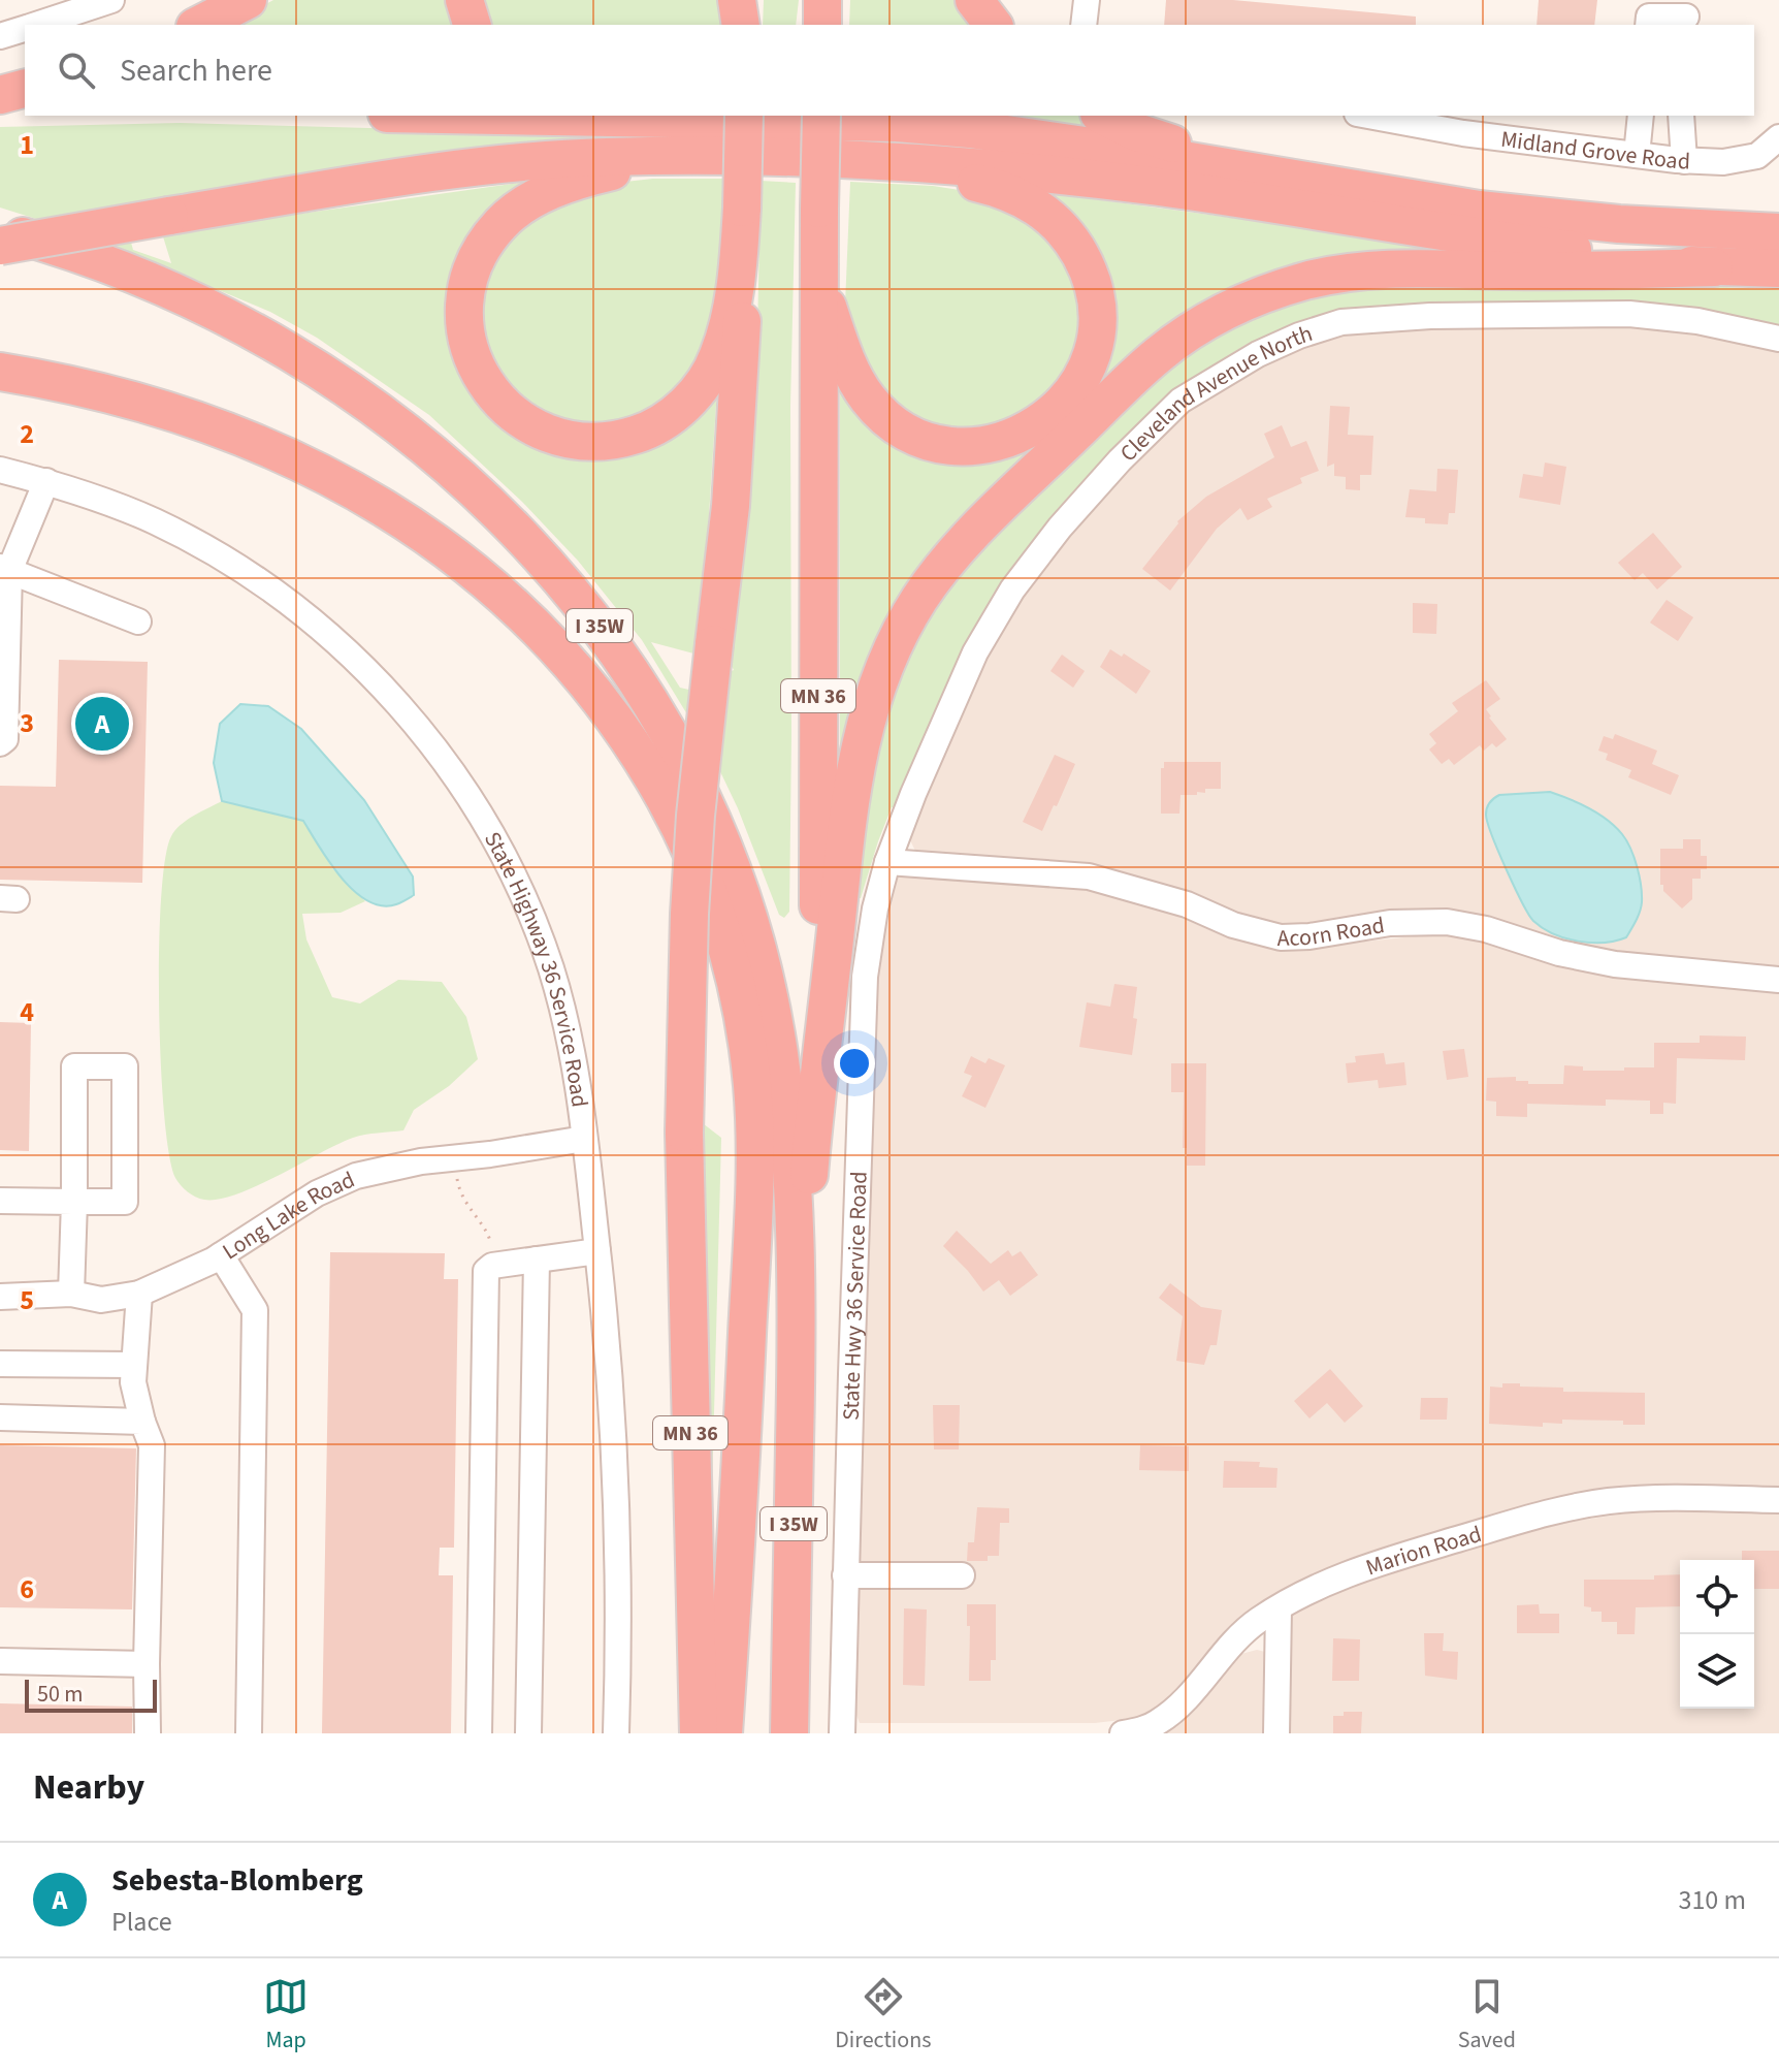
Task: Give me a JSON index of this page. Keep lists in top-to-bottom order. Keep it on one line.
{"streets":{"highway":["I 35W","MN 36"],"street":["Midland Grove Road","Cleveland Avenue North","Acorn Road","State Highway 36 Service Road","Long Lake Road","State Hwy 36 Service Road","Marion Road"]},"crossings":[["Cleveland Avenue North","Acorn Road"],["Cleveland Avenue North","State Hwy 36 Service Road"],["I 35W","MN 36"],["Acorn Road","State Hwy 36 Service Road"],["State Highway 36 Service Road","Long Lake Road"]],"scale_bar":"50 m","page":{"search":"Search here","pins":"A","scale":"50 m","heading":"Nearby","list":[{"mark":"A","name":"Sebesta-Blomberg","note":"Place","value":"310 m"}],"nav":["Map","Directions","Saved"]},"grid":{"rows":["1","2","3","4","5","6"]}}
